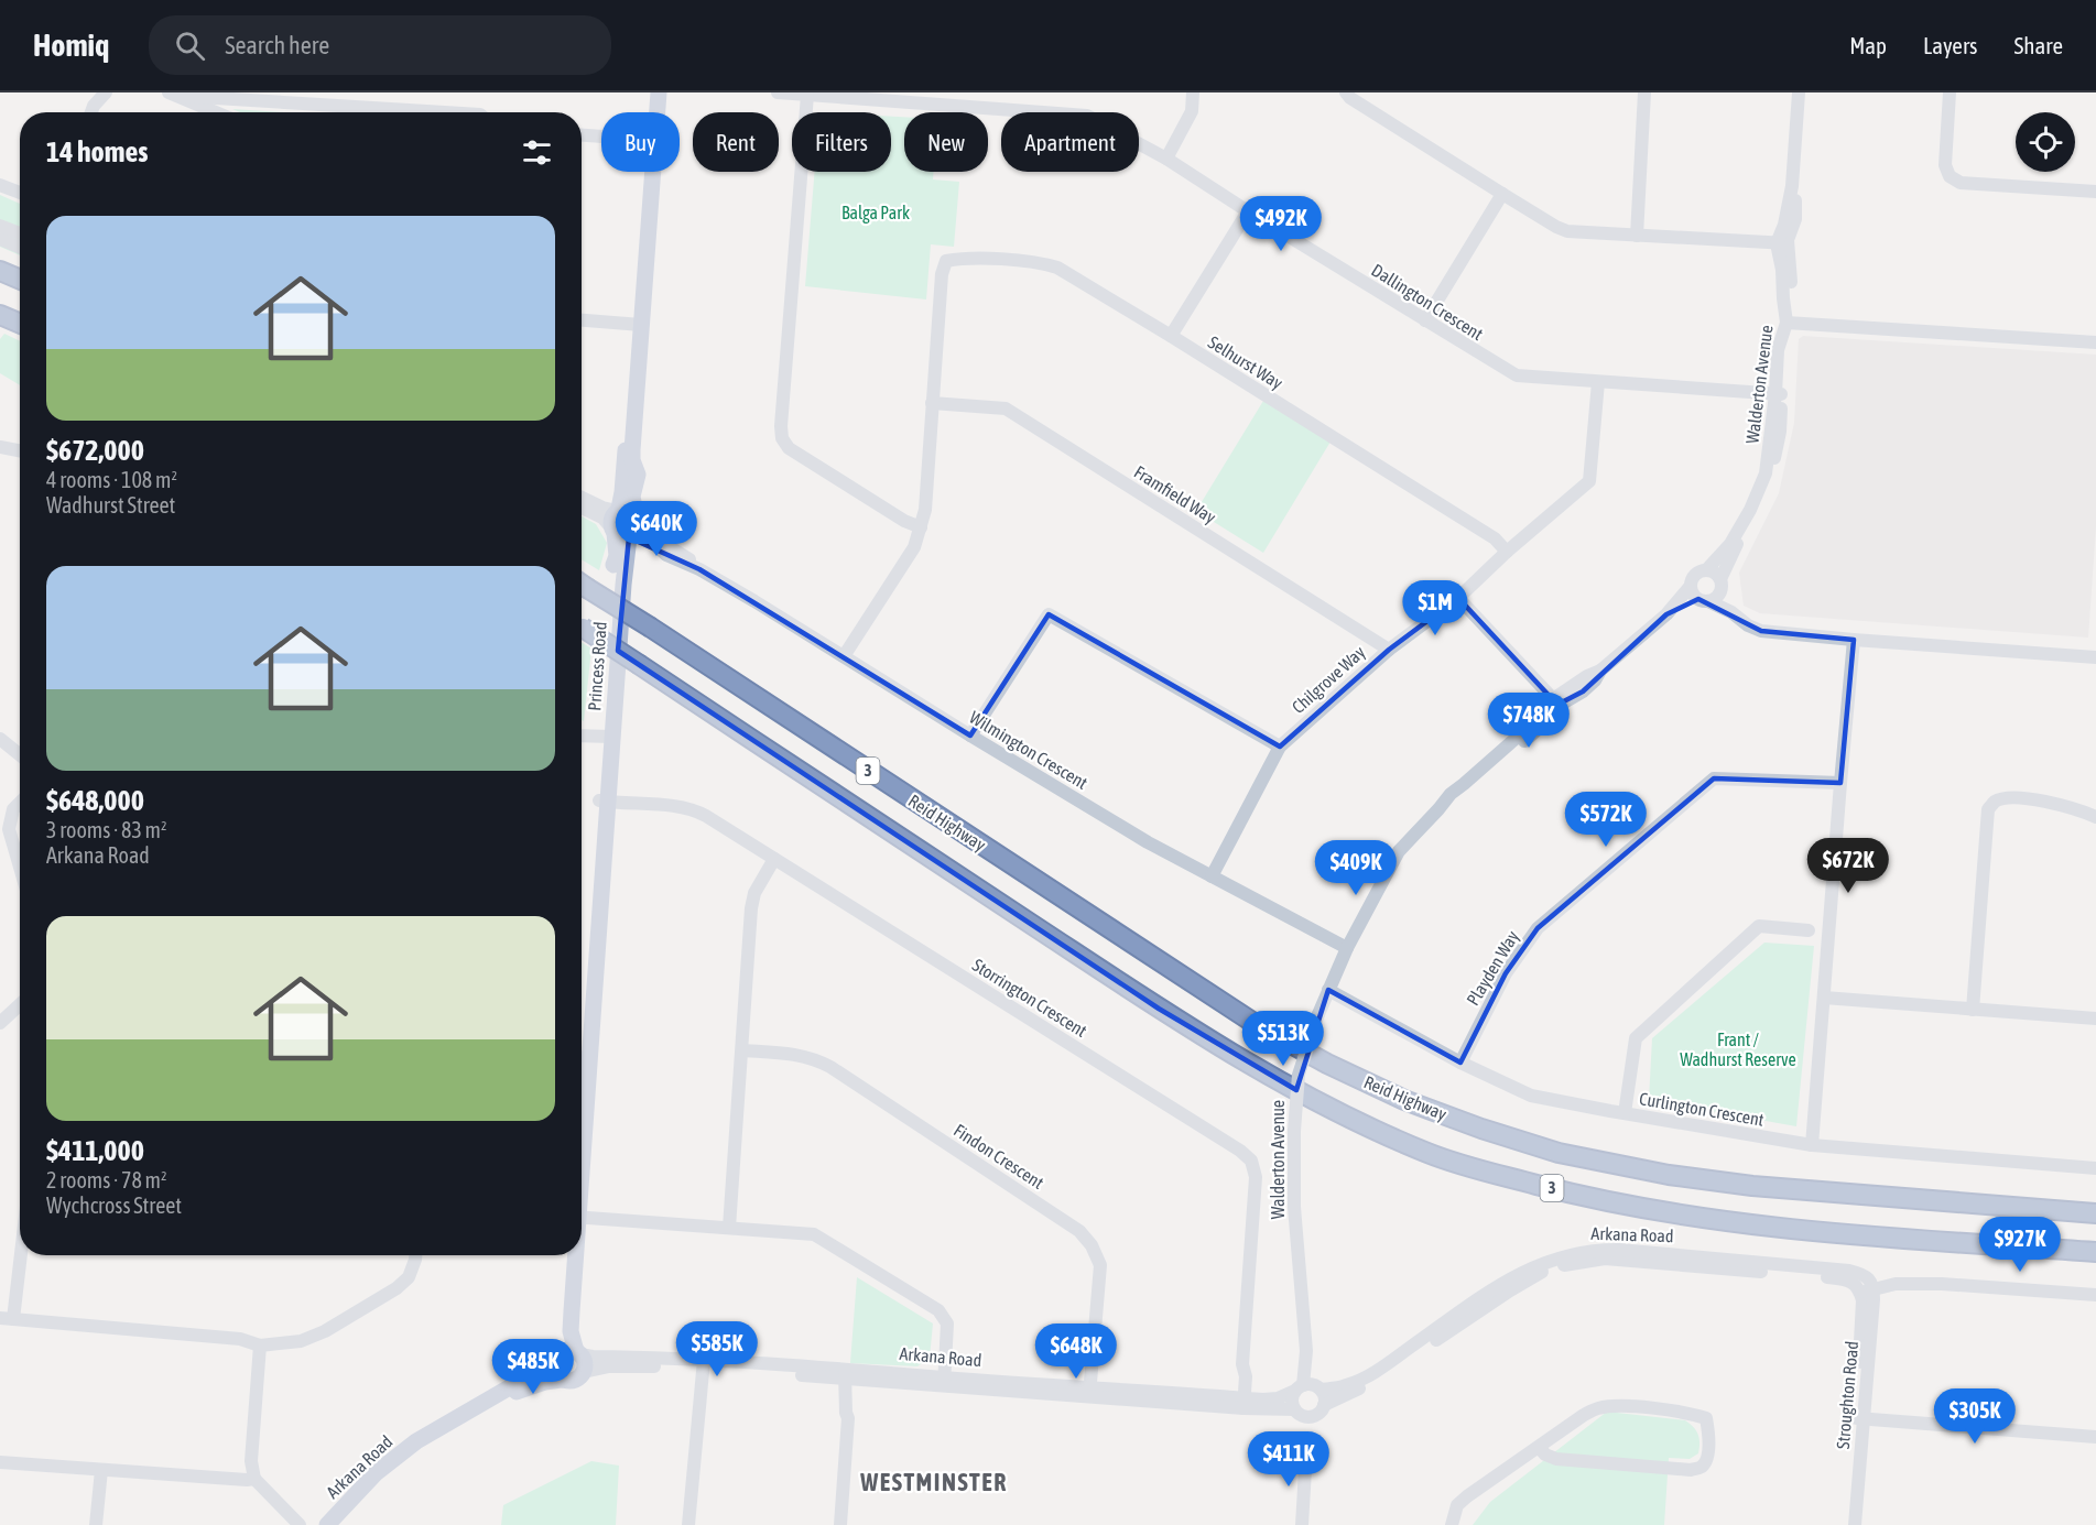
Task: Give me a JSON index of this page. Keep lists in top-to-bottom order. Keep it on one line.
{"streets":{"highway":["3","Reid Highway"],"main road":["Princess Road","Arkana Road"],"street":["Dallington Crescent","Selhurst Way","Walderton Avenue","Framfield Way","Chilgrove Way","Wilmington Crescent","Playden Way","Storrington Crescent","Curlington Crescent","Findon Crescent","Stroughton Road"]},"crossings":[["Dallington Crescent","Walderton Avenue"],["Dallington Crescent","Chilgrove Way"],["Selhurst Way","Framfield Way"],["Selhurst Way","Chilgrove Way"],["Walderton Avenue","Wilmington Crescent"],["Walderton Avenue","Curlington Crescent"],["Walderton Avenue","Arkana Road"],["Framfield Way","Chilgrove Way"],["Princess Road","Wilmington Crescent"],["Princess Road","Storrington Crescent"],["Princess Road","Arkana Road"],["Chilgrove Way","Wilmington Crescent"],["Playden Way","Curlington Crescent"],["Storrington Crescent","Arkana Road"],["Findon Crescent","Arkana Road"],["Arkana Road","Stroughton Road"]],"districts":["WESTMINSTER"],"parks":["Balga Park","Frant / Wadhurst Reserve"],"page":{"header":"Homiq","search":"Search here","nav":["Map","Layers","Share"],"chip":["Buy","Rent","Filters","New","Apartment"],"heading":"14 homes","list":[{"name":"$672,000","note":"4 rooms · 108 m² · Wadhurst Street"},{"name":"$648,000","note":"3 rooms · 83 m² · Arkana Road"},{"name":"$411,000","note":"2 rooms · 78 m² · Wychcross Street"}],"price":["$492K","$640K","$1M","$748K","$572K","$672K","$409K","$513K","$927K","$585K","$648K","$485K","$305K","$411K"]}}
